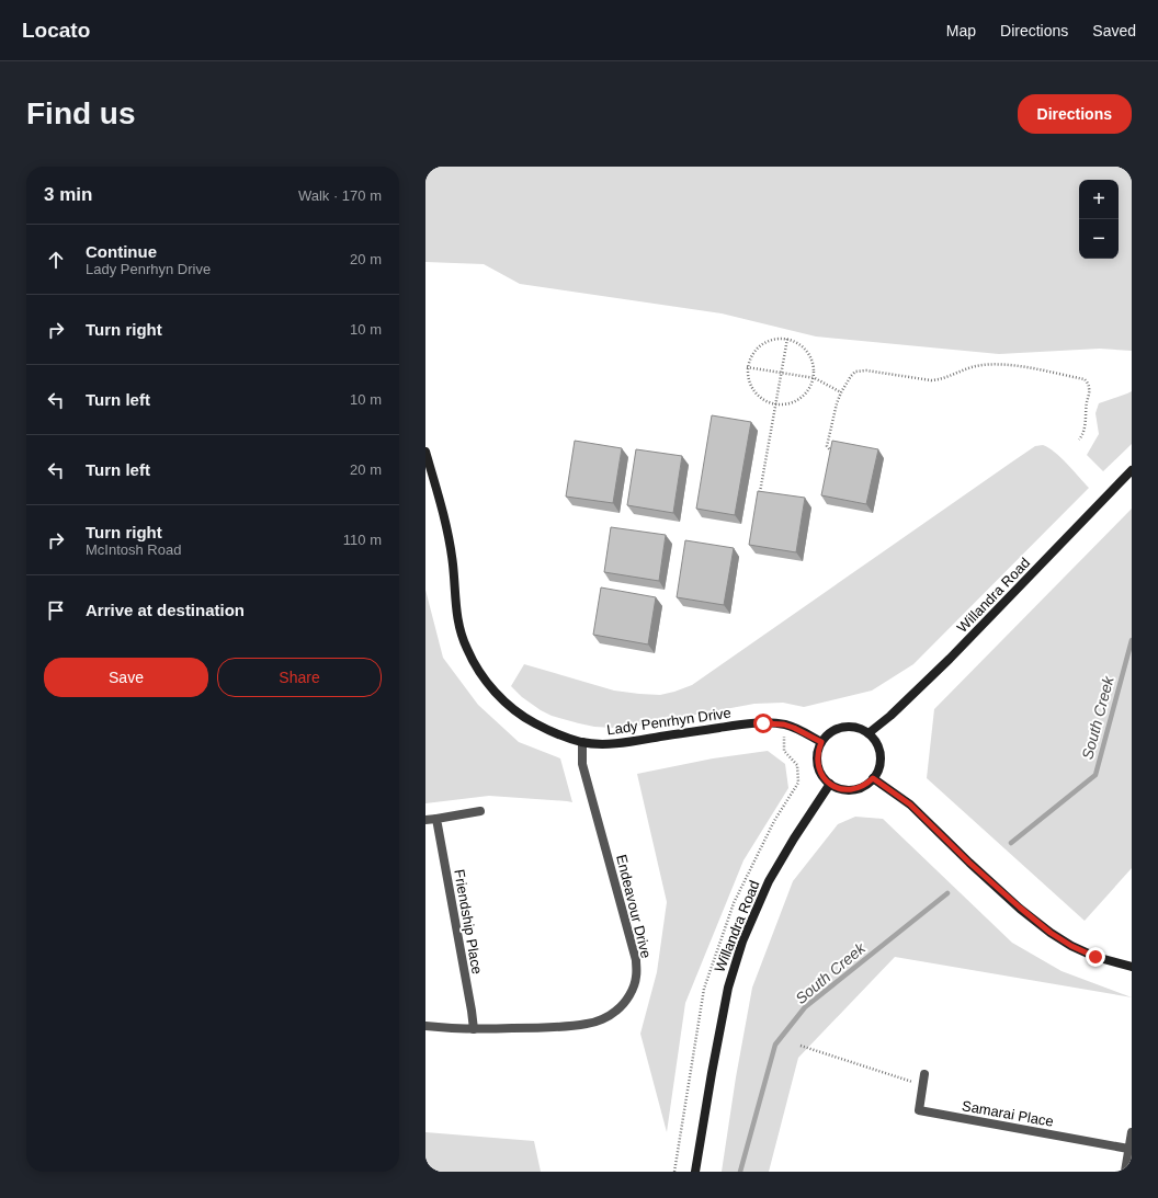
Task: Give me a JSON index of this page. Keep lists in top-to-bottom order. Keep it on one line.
{"streets":{"main road":["Willandra Road","Lady Penrhyn Drive"],"street":["Endeavour Drive","Friendship Place","Samarai Place"]},"crossings":[["Willandra Road","Lady Penrhyn Drive"],["Lady Penrhyn Drive","Endeavour Drive"],["Endeavour Drive","Friendship Place"]],"water":["South Creek"],"page":{"header":"Locato","nav":["Map","Directions","Saved"],"buttons":["Directions",["Save","Share"]],"title":"Find us","heading":["3 min","Walk · 170 m"],"map_buttons":["+","−"],"list":[["Continue","Lady Penrhyn Drive","20 m"],["Turn right","10 m"],["Turn left","10 m"],["Turn left","20 m"],["Turn right","McIntosh Road","110 m"],"Arrive at destination"]}}
